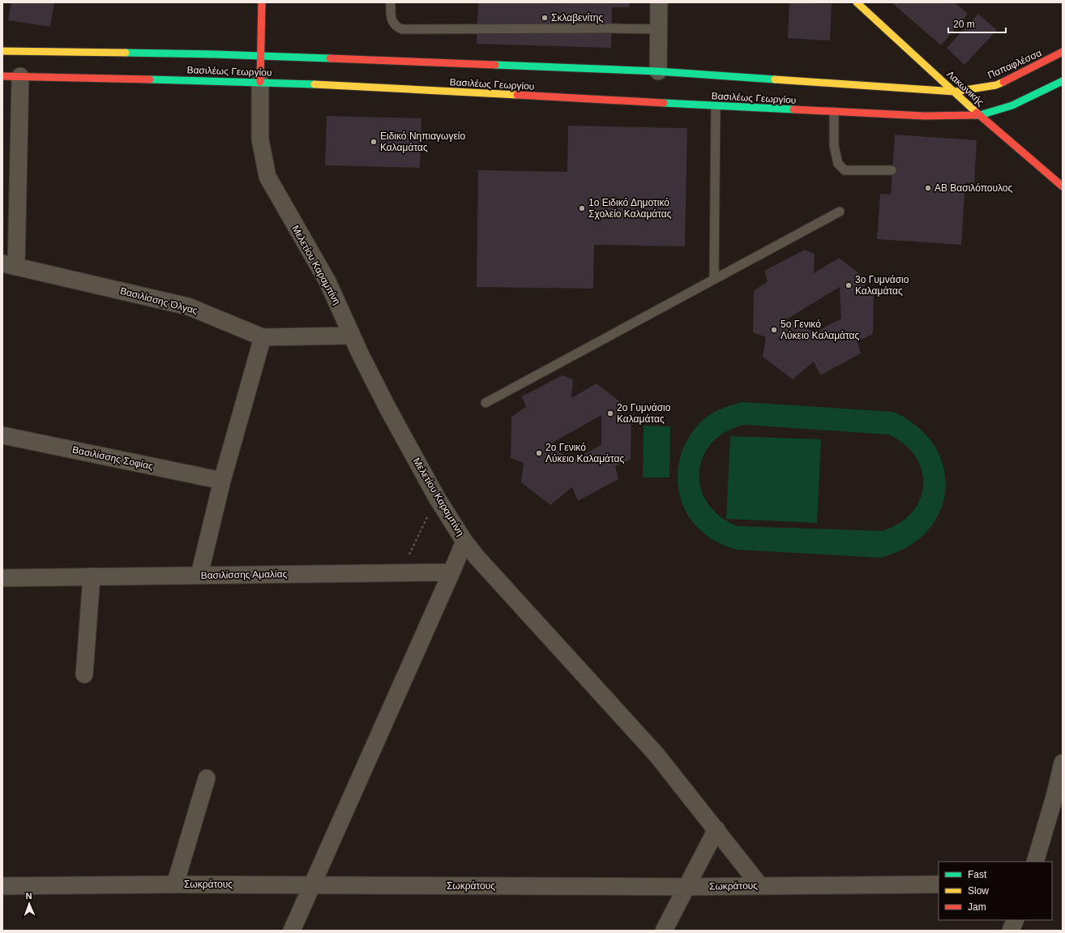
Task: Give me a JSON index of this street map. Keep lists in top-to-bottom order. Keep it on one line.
{"streets":{"main road":["Παπαφλέσσα","Βασιλέως Γεωργίου","Λακωνικής","Μελετίου Καραμπίνη"],"street":["Βασιλίσσης Όλγας","Βασιλίσσης Σοφίας","Βασιλίσσης Αμαλίας","Σωκράτους"]},"crossings":[["Παπαφλέσσα","Βασιλέως Γεωργίου"],["Παπαφλέσσα","Λακωνικής"],["Βασιλέως Γεωργίου","Λακωνικής"],["Βασιλέως Γεωργίου","Μελετίου Καραμπίνη"],["Μελετίου Καραμπίνη","Βασιλίσσης Όλγας"],["Μελετίου Καραμπίνη","Σωκράτους"]],"places":["Σκλαβενίτης","Ειδικό Νηπιαγωγείο Καλαμάτας","ΑΒ Βασιλόπουλος","1ο Ειδικό Δημοτικό Σχολείο Καλαμάτας","3ο Γυμνάσιο Καλαμάτας","5ο Γενικό Λύκειο Καλαμάτας","2ο Γυμνάσιο Καλαμάτας","2ο Γενικό Λύκειο Καλαμάτας"],"legend":["Fast","Slow","Jam"],"scale_bar":"20 m","north":"top"}
